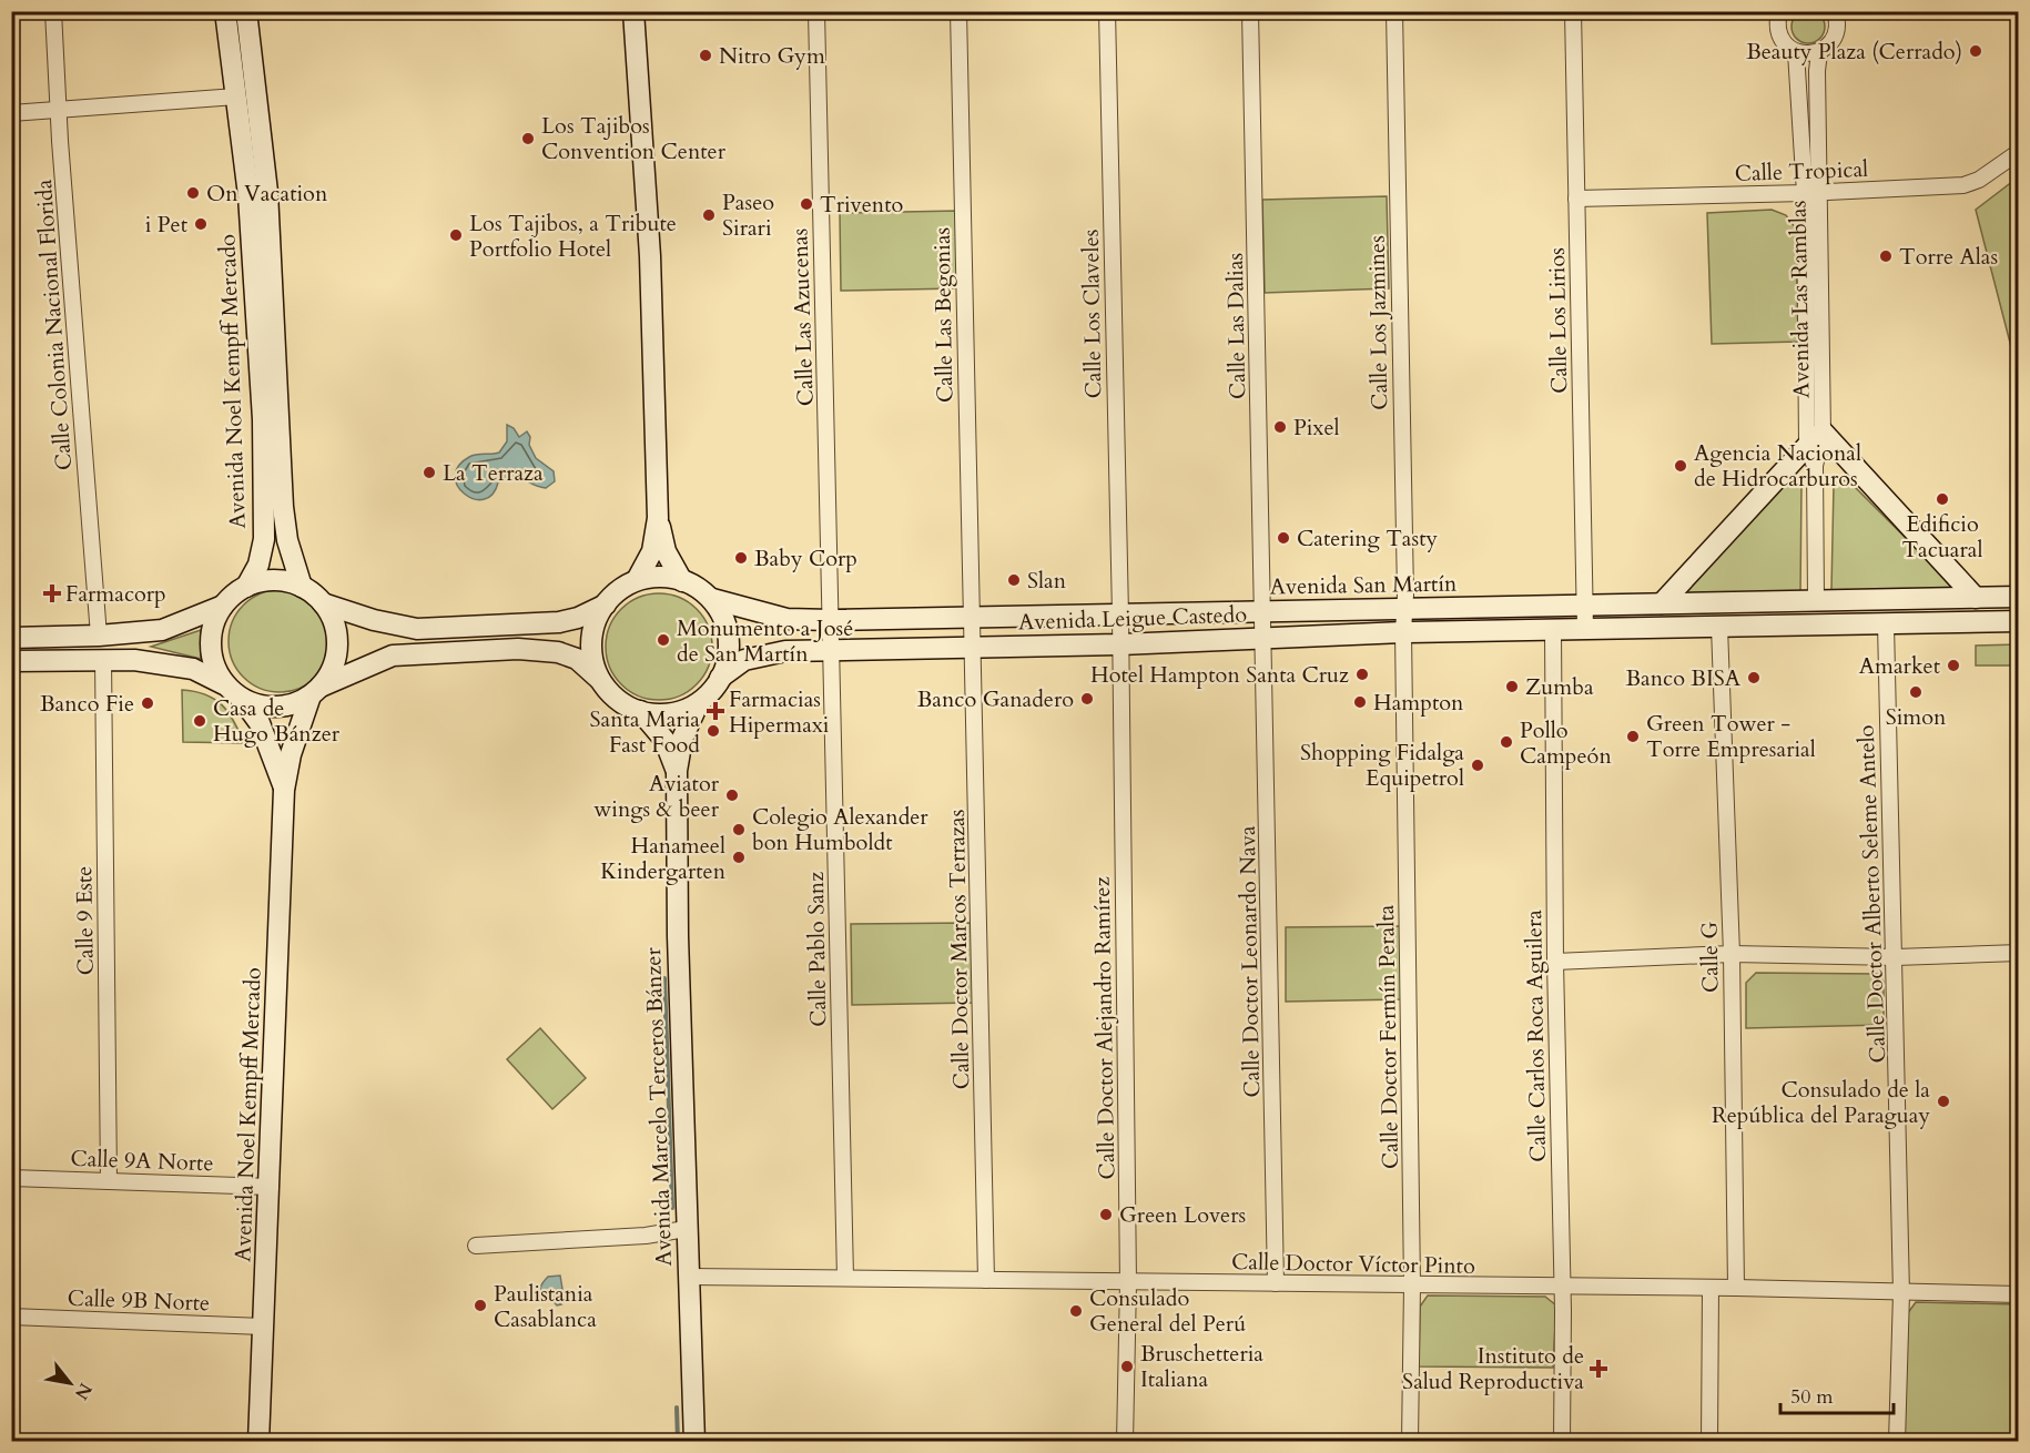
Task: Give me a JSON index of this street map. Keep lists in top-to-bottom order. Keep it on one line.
{"streets":{"main road":["Avenida Noel Kempff Mercado","Avenida San Martín","Avenida Leigue Castedo","Avenida Marcelo Terceros Bánzer"],"street":["Calle Tropical","Avenida Las Ramblas","Calle Los Claveles","Calle Las Begonias","Calle Las Azucenas","Calle Los Lirios","Calle Los Jazmines","Calle Colonia Nacional Florida","Calle Las Dalias","Calle Doctor Alberto Seleme Antelo","Calle 9 Este","Calle Pablo Sanz","Calle Doctor Marcos Terrazas","Calle G","Calle Doctor Leonardo Nava","Calle Doctor Alejandro Ramírez","Calle Carlos Roca Aguilera","Calle Doctor Fermín Peralta","Calle 9A Norte","Calle Doctor Víctor Pinto","Calle 9B Norte"]},"crossings":[["Calle Tropical","Avenida Las Ramblas"],["Calle Tropical","Calle Los Lirios"],["Avenida Las Ramblas","Avenida San Martín"],["Calle Los Claveles","Avenida San Martín"],["Calle Los Claveles","Calle Doctor Alejandro Ramírez"],["Calle Las Begonias","Avenida San Martín"],["Calle Las Begonias","Calle Doctor Marcos Terrazas"],["Calle Las Azucenas","Avenida San Martín"],["Calle Las Azucenas","Calle Pablo Sanz"],["Calle Los Lirios","Avenida San Martín"],["Calle Los Jazmines","Avenida San Martín"],["Calle Los Jazmines","Avenida Leigue Castedo"],["Calle Los Jazmines","Calle Doctor Fermín Peralta"],["Calle Las Dalias","Avenida San Martín"],["Calle Las Dalias","Avenida Leigue Castedo"],["Calle Las Dalias","Calle Doctor Leonardo Nava"],["Avenida Noel Kempff Mercado","Calle 9A Norte"],["Avenida Noel Kempff Mercado","Calle 9B Norte"],["Avenida San Martín","Avenida Leigue Castedo"],["Avenida San Martín","Calle Pablo Sanz"],["Avenida San Martín","Calle Doctor Marcos Terrazas"],["Avenida San Martín","Calle Doctor Alejandro Ramírez"],["Avenida San Martín","Avenida Marcelo Terceros Bánzer"],["Avenida Leigue Castedo","Calle Pablo Sanz"],["Avenida Leigue Castedo","Calle Doctor Marcos Terrazas"],["Avenida Leigue Castedo","Calle Doctor Leonardo Nava"],["Avenida Leigue Castedo","Calle Doctor Alejandro Ramírez"],["Avenida Leigue Castedo","Calle Carlos Roca Aguilera"],["Avenida Leigue Castedo","Calle Doctor Fermín Peralta"],["Avenida Leigue Castedo","Avenida Marcelo Terceros Bánzer"],["Calle Doctor Alberto Seleme Antelo","Calle Doctor Víctor Pinto"],["Calle 9 Este","Calle 9A Norte"],["Calle Pablo Sanz","Calle Doctor Víctor Pinto"],["Calle Doctor Marcos Terrazas","Calle Doctor Víctor Pinto"],["Calle G","Calle Doctor Víctor Pinto"],["Calle Doctor Leonardo Nava","Calle Doctor Víctor Pinto"],["Calle Doctor Alejandro Ramírez","Calle Doctor Víctor Pinto"],["Calle Carlos Roca Aguilera","Calle Doctor Víctor Pinto"],["Calle Doctor Fermín Peralta","Calle Doctor Víctor Pinto"],["Avenida Marcelo Terceros Bánzer","Calle Doctor Víctor Pinto"]],"places":{"other":["Beauty Plaza (Cerrado)","Nitro Gym","Los Tajibos Convention Center","On Vacation","Trivento","Paseo Sirari","i Pet","Los Tajibos, a Tribute Portfolio Hotel","Torre Alas","Pixel","Agencia Nacional de Hidrocarburos","La Terraza","Edificio Tacuaral","Catering Tasty","Baby Corp","Slan","Monumento a José de San Martín","Amarket","Hotel Hampton Santa Cruz","Banco BISA","Zumba","Simon","Banco Ganadero","Hampton","Banco Fie","Casa de Hugo Bánzer","Santa Maria Fast Food","Green Tower - Torre Empresarial","Pollo Campeón","Shopping Fidalga Equipetrol","Aviator wings & beer","Colegio Alexander bon Humboldt","Hanameel Kindergarten","Consulado de la República del Paraguay","Green Lovers","Paulistania Casablanca","Consulado General del Perú","Bruschetteria Italiana"],"health":["Farmacorp","Farmacias Hipermaxi","Instituto de Salud Reproductiva"]},"scale_bar":"50 m","north":"bottom right"}
